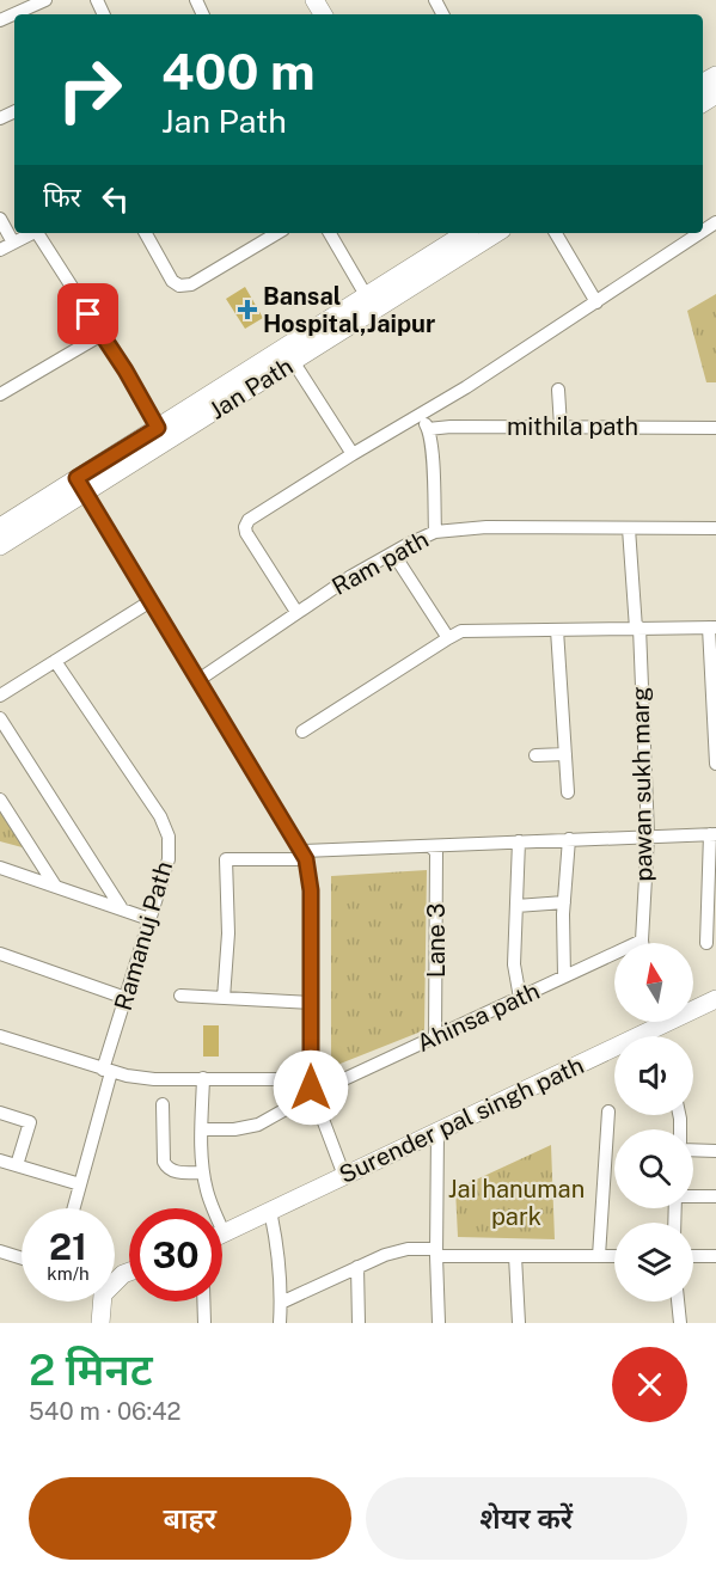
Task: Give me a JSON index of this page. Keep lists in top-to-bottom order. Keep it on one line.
{"streets":{"street":["Jan Path","mithila path","Ram path","pawan sukh marg","Ramanuj Path","Lane 3","Ahinsa path","Surender pal singh path"]},"crossings":[["Ram path","pawan sukh marg"],["pawan sukh marg","Ahinsa path"],["Lane 3","Ahinsa path"]],"parks":["Jai hanuman park"],"places":{"health":["Bansal Hospital,Jaipur"]},"north":"top","page":{"turn":["400 m","Jan Path"],"then":"फिर","speed":"21 km/h","limit":"30","heading":["2 मिनट","540 m · 06:42"],"buttons":["बाहर","शेयर करें"]}}
